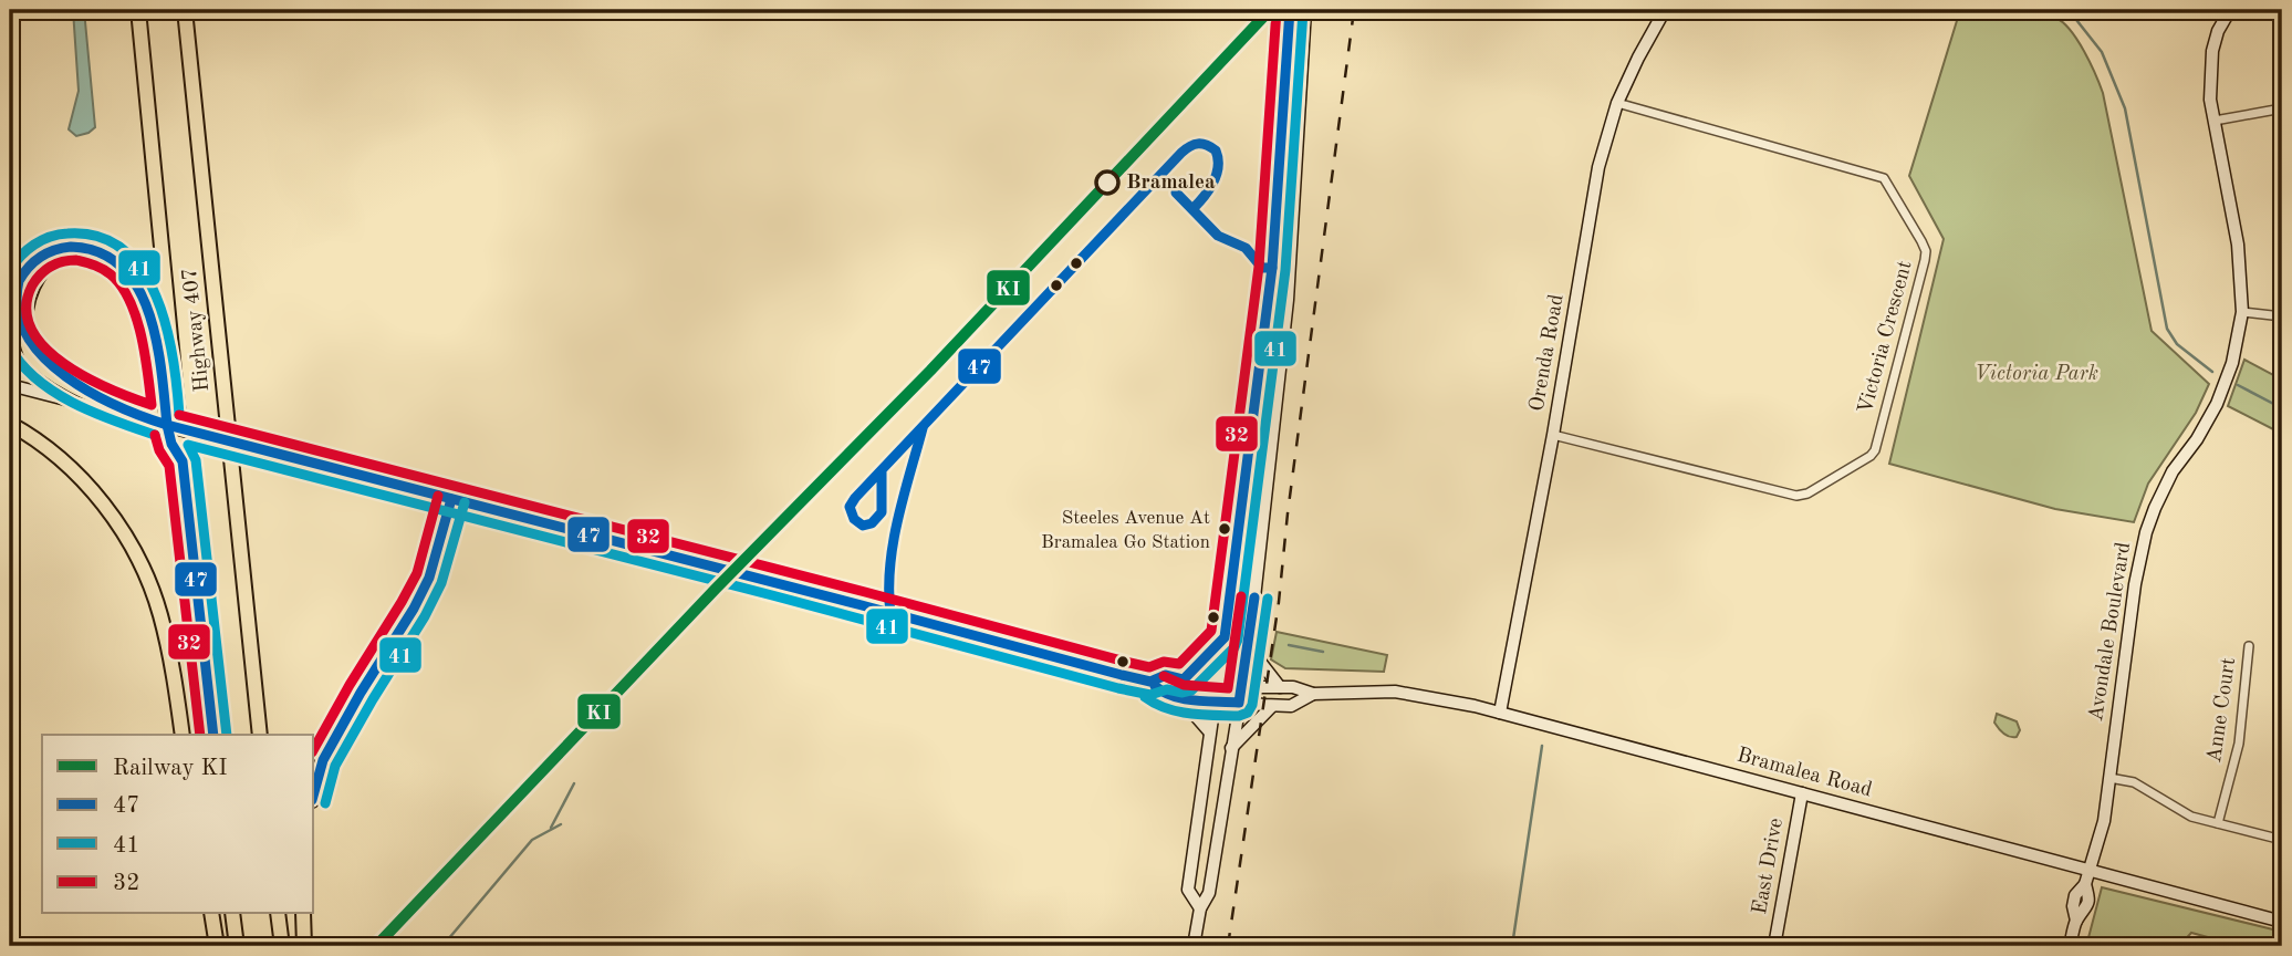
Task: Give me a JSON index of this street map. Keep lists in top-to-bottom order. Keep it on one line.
{"streets":{"highway":["Highway 407"],"main road":["Orenda Road","Avondale Boulevard","Bramalea Road","East Drive"],"street":["Victoria Crescent","Anne Court"]},"crossings":[["Victoria Crescent","Orenda Road"],["Orenda Road","Bramalea Road"],["Avondale Boulevard","Bramalea Road"],["Bramalea Road","East Drive"]],"parks":["Victoria Park"],"places":["Bramalea","Steeles Avenue At Bramalea Go Station"],"lines":["rail line KI","transit line 47","transit line 32","transit line 41"],"legend":["Railway KI","47","41","32"]}
